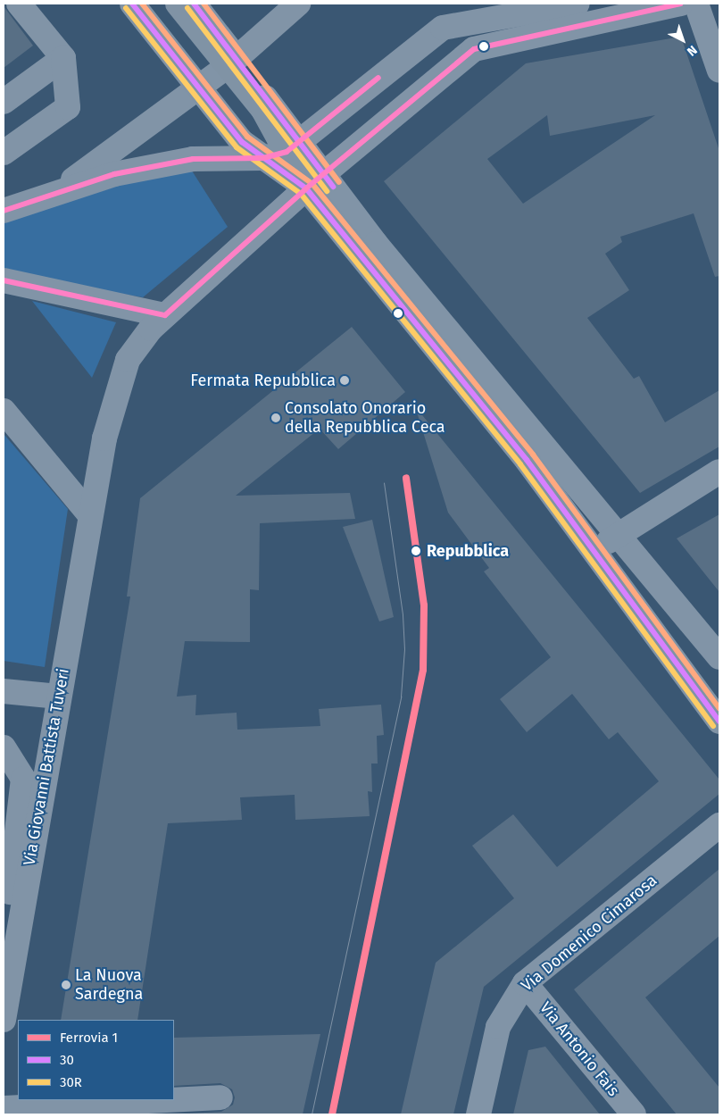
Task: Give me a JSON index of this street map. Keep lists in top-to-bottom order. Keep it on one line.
{"streets":{"street":["Via Giovanni Battista Tuveri","Via Domenico Cimarosa","Via Antonio Fais"]},"crossings":[["Via Domenico Cimarosa","Via Antonio Fais"]],"places":["Fermata Repubblica","Consolato Onorario della Repubblica Ceca","Repubblica","La Nuova Sardegna"],"lines":["transit line 30","transit line 30R","rail line 1"],"legend":["Ferrovia 1","30","30R"],"north":"bottom right"}
